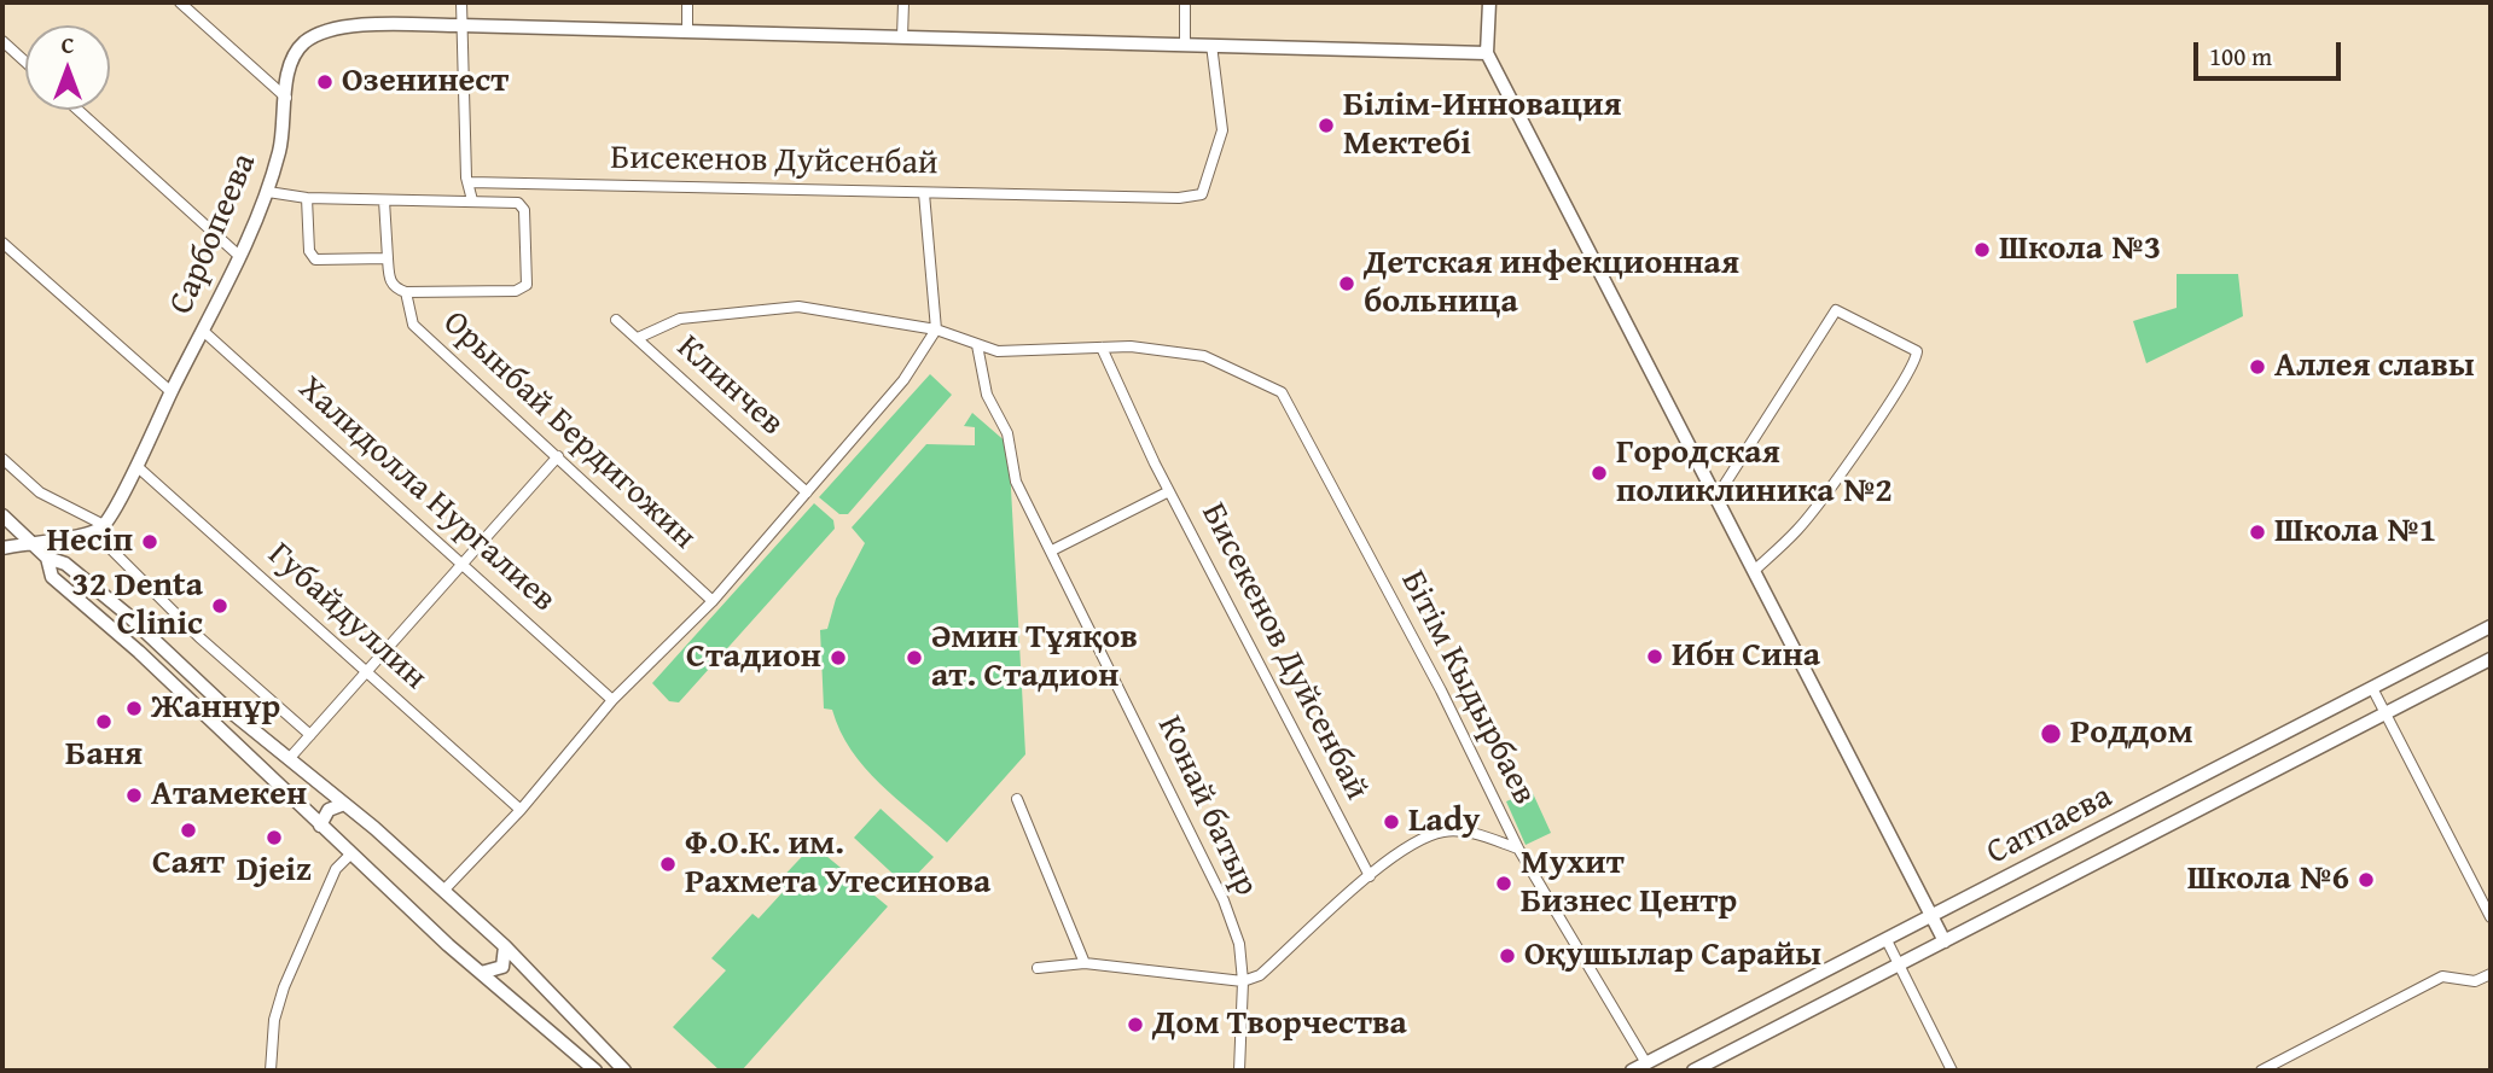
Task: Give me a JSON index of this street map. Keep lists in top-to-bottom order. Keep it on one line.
{"streets":{"street":["Бисекенов Дуйсенбай","Сарбопеева","Клинчев","Орынбай Бердигожин","Халидолла Нургалиев","Губайдуллин","Бiтiм Кыдырбаев","Конай батыр","Сатпаева"]},"crossings":[["Бисекенов Дуйсенбай","Сарбопеева"],["Бисекенов Дуйсенбай","Бiтiм Кыдырбаев"],["Сарбопеева","Орынбай Бердигожин"],["Сарбопеева","Халидолла Нургалиев"],["Сарбопеева","Губайдуллин"],["Клинчев","Бiтiм Кыдырбаев"],["Бiтiм Кыдырбаев","Конай батыр"],["Бiтiм Кыдырбаев","Сатпаева"]],"places":["Озенинест","Білім-Инновация Мектебі","Школа №3","Детская инфекционная больница","Аллея славы","Городская поликлиника №2","Школа №1","Несіп","32 Denta Clinic","Ибн Сина","Стадион","Әмин Тұяқов ат. Стадион","Жаннұр","Баня","Роддом","Атамекен","Lady","Саят","Djeiz","Ф.О.К. им. Рахмета Утесинова","Школа №6","Мухит Бизнес Центр","Оқушылар Сарайы","Дом Творчества"],"scale_bar":"100 m","north":"top"}
